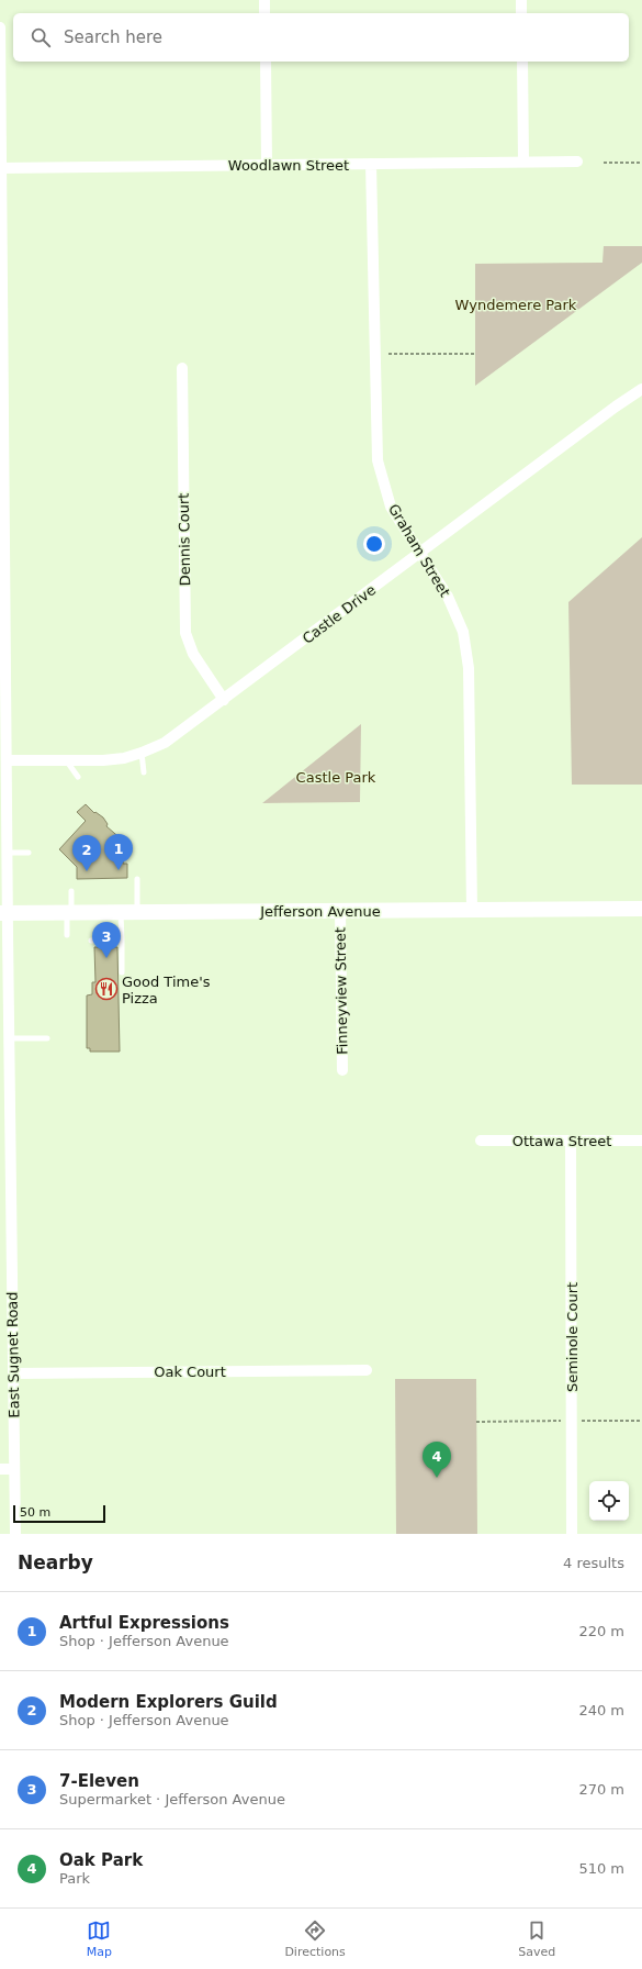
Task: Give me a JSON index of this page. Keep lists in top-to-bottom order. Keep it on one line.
{"streets":{"street":["Woodlawn Street","Dennis Court","Graham Street","Castle Drive","Jefferson Avenue","Finneyview Street","Ottawa Street","Seminole Court","East Sugnet Road","Oak Court"]},"crossings":[["Woodlawn Street","Graham Street"],["Woodlawn Street","East Sugnet Road"],["Dennis Court","Castle Drive"],["Graham Street","Castle Drive"],["Graham Street","Jefferson Avenue"],["Castle Drive","East Sugnet Road"],["Jefferson Avenue","Finneyview Street"],["Jefferson Avenue","East Sugnet Road"],["Ottawa Street","Seminole Court"],["East Sugnet Road","Oak Court"]],"parks":["Wyndemere Park","Castle Park"],"places":{"restaurant":["Good Time's Pizza"]},"scale_bar":"50 m","page":{"search":"Search here","pins":["1","2","3","4"],"scale":"50 m","heading":["Nearby","4 results"],"list":[{"mark":"1","name":"Artful Expressions","note":"Shop · Jefferson Avenue","value":"220 m"},{"mark":"2","name":"Modern Explorers Guild","note":"Shop · Jefferson Avenue","value":"240 m"},{"mark":"3","name":"7-Eleven","note":"Supermarket · Jefferson Avenue","value":"270 m"},{"mark":"4","name":"Oak Park","note":"Park","value":"510 m"}],"nav":["Map","Directions","Saved"]}}
